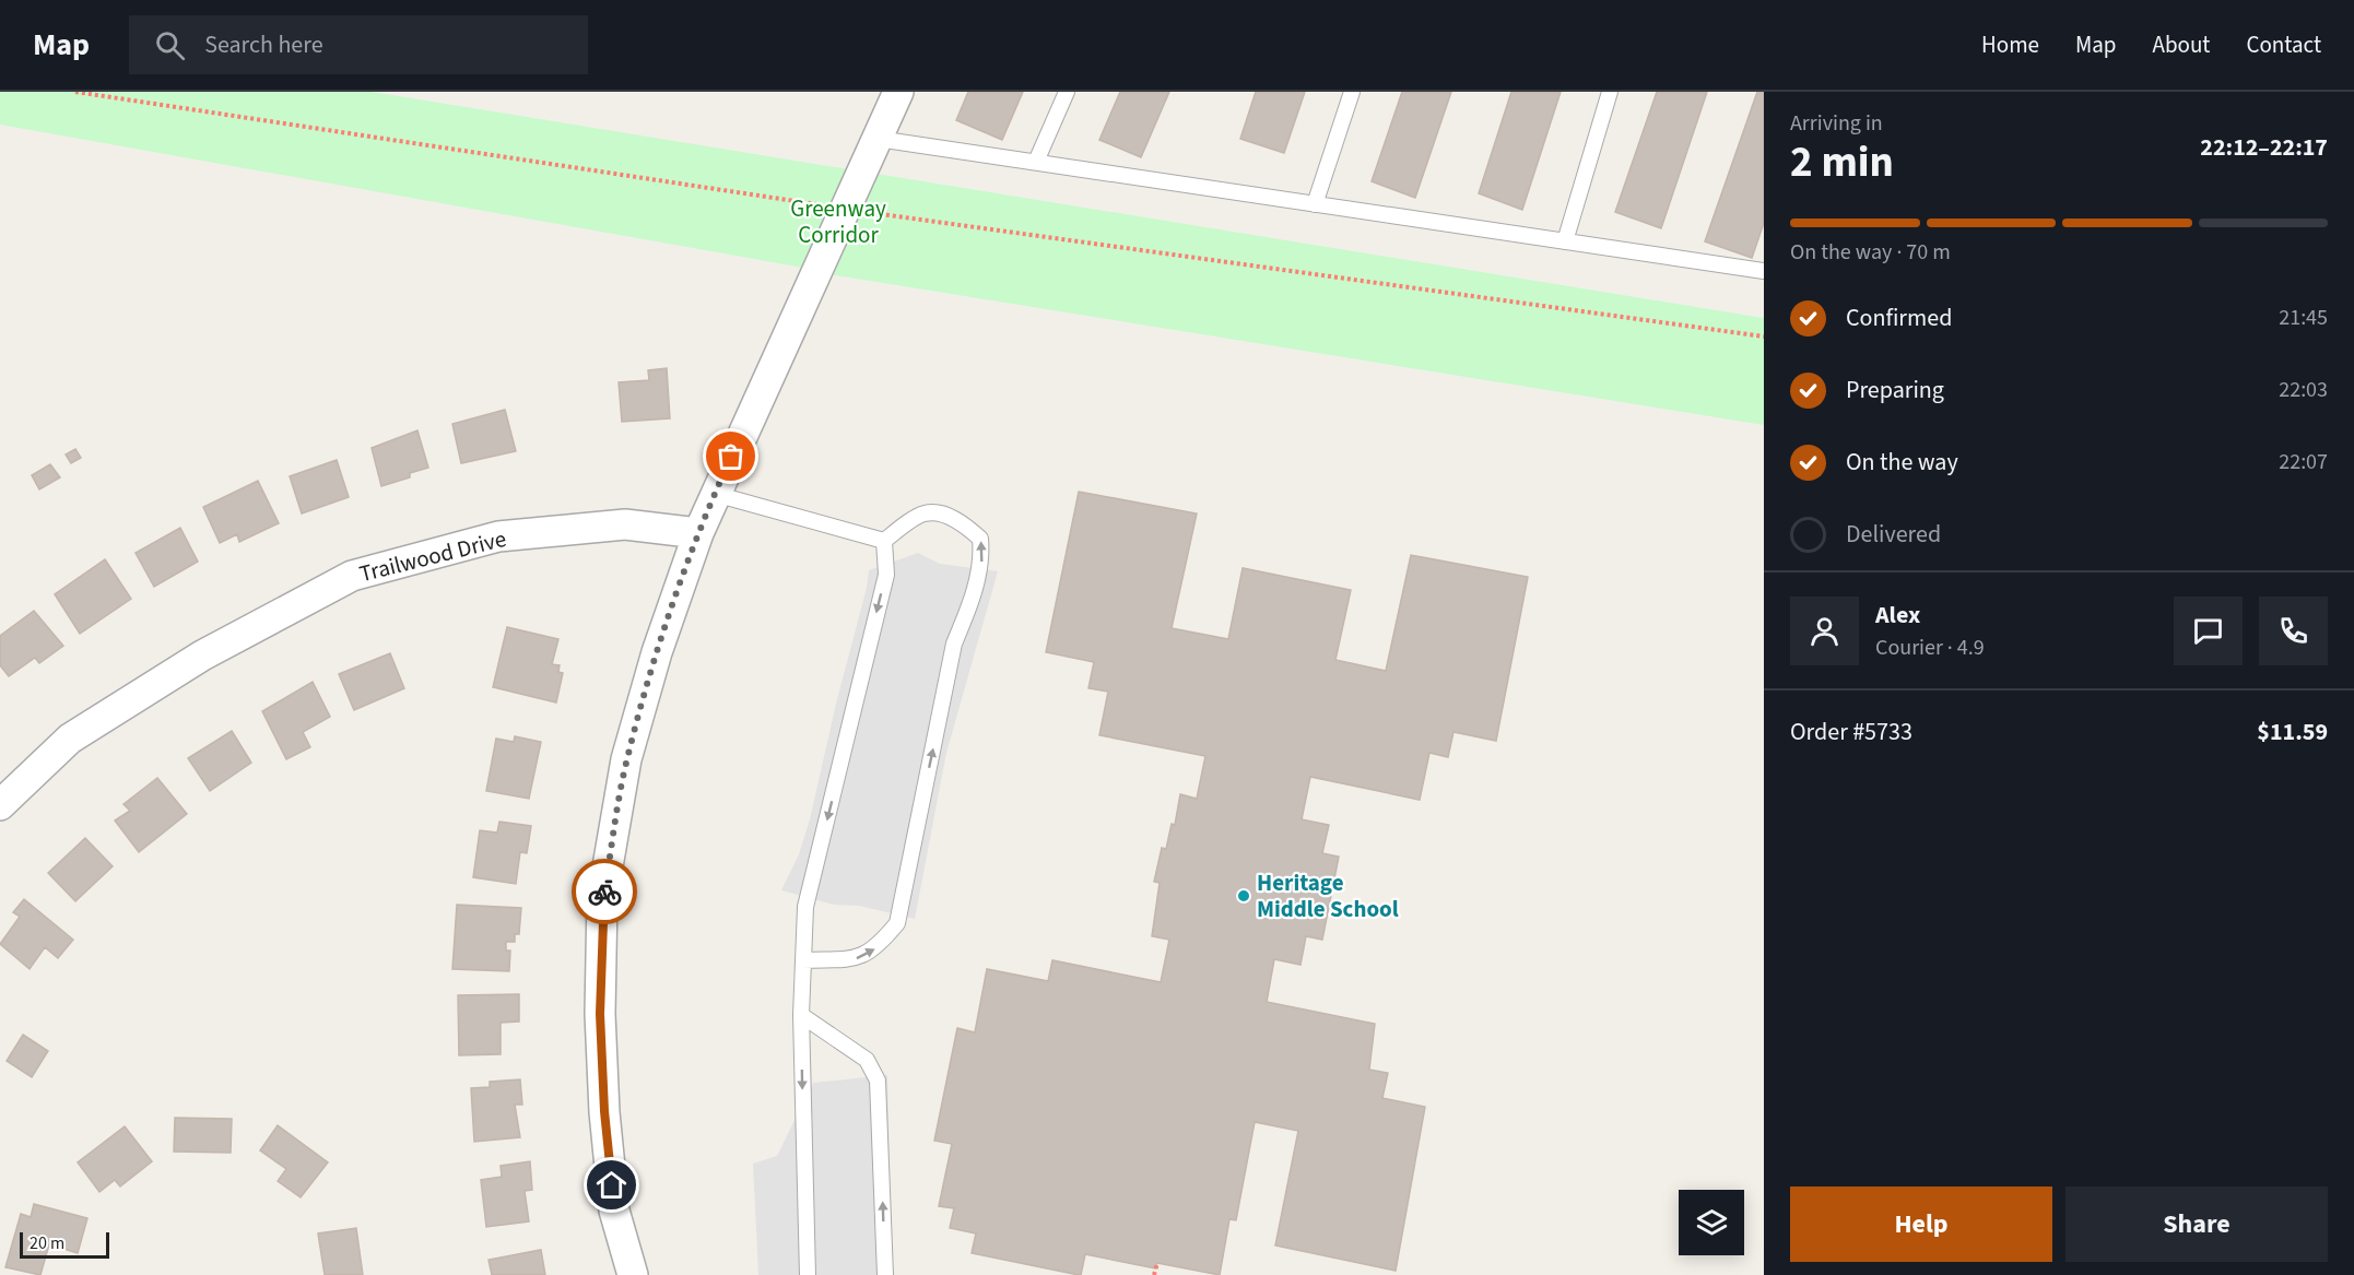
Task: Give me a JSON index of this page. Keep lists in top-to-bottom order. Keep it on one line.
{"streets":{"street":["Trailwood Drive"]},"parks":["Greenway Corridor"],"places":["Heritage Middle School"],"scale_bar":"20 m","page":{"header":"Map","search":"Search here","nav":["Home","Map","About","Contact"],"heading":["2 min","Arriving in","22:12–22:17"],"panel":["Alex","Courier · 4.9","Order #5733","$11.59"],"bar":"On the way · 70 m","list":[["Confirmed","21:45"],["Preparing","22:03"],["On the way","22:07"],"Delivered"],"buttons":["Help","Share"],"scale":"20 m"}}
